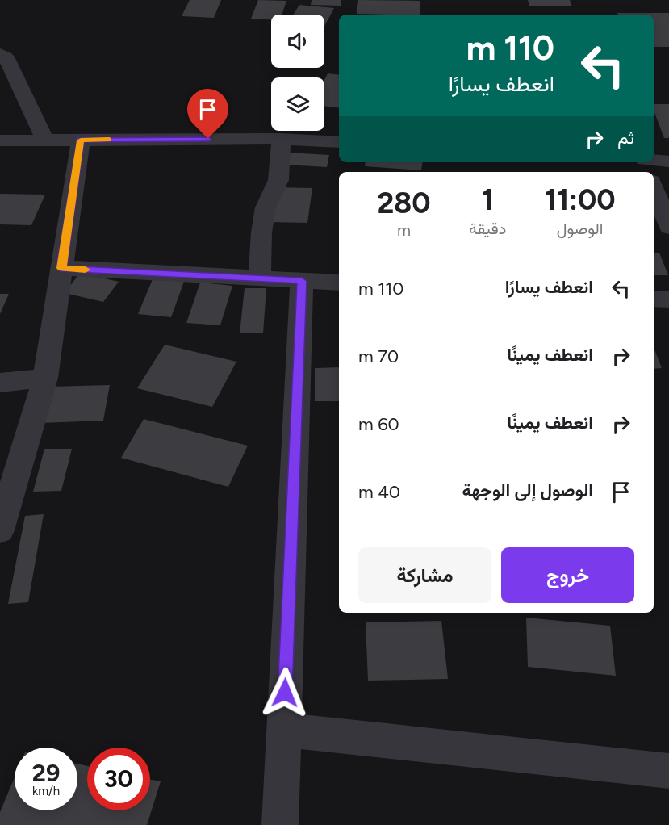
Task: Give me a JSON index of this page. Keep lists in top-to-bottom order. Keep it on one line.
{"page":{"turn":["110 m","انعطف يسارًا"],"then":"ثم","eta":["11:00","الوصول","1","دقيقة","280","m"],"list":[{"name":"انعطف يسارًا","value":"110 m"},{"name":"انعطف يمينًا","value":"70 m"},{"name":"انعطف يمينًا","value":"60 m"},{"name":"الوصول إلى الوجهة","value":"40 m"}],"buttons":["خروج","مشاركة"],"speed":"29 km/h","limit":"30"}}
